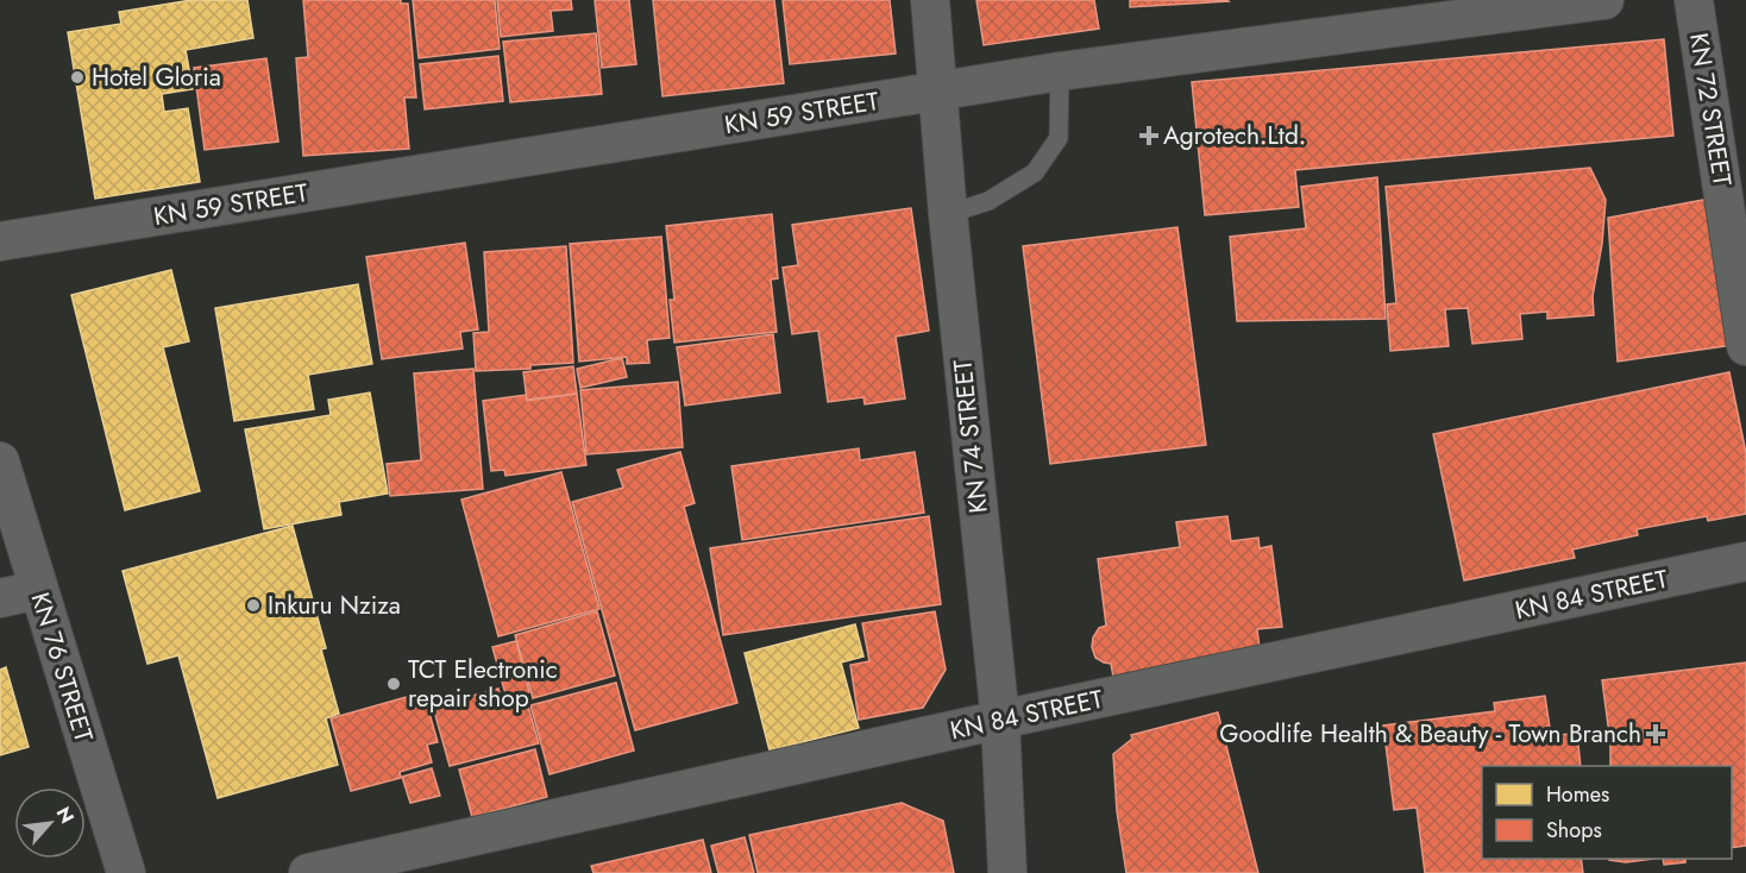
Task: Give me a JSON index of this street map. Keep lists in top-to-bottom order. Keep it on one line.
{"streets":{"street":["KN 72 STREET","KN 59 STREET","KN 74 STREET","KN 84 STREET","KN 76 STREET"]},"crossings":[["KN 59 STREET","KN 74 STREET"],["KN 74 STREET","KN 84 STREET"]],"places":{"other":["Hotel Gloria","Inkuru Nziza","TCT Electronic repair shop"],"health":["Agrotech.Ltd.","Goodlife Health & Beauty - Town Branch"]},"legend":["Homes","Shops"],"north":"top right"}
